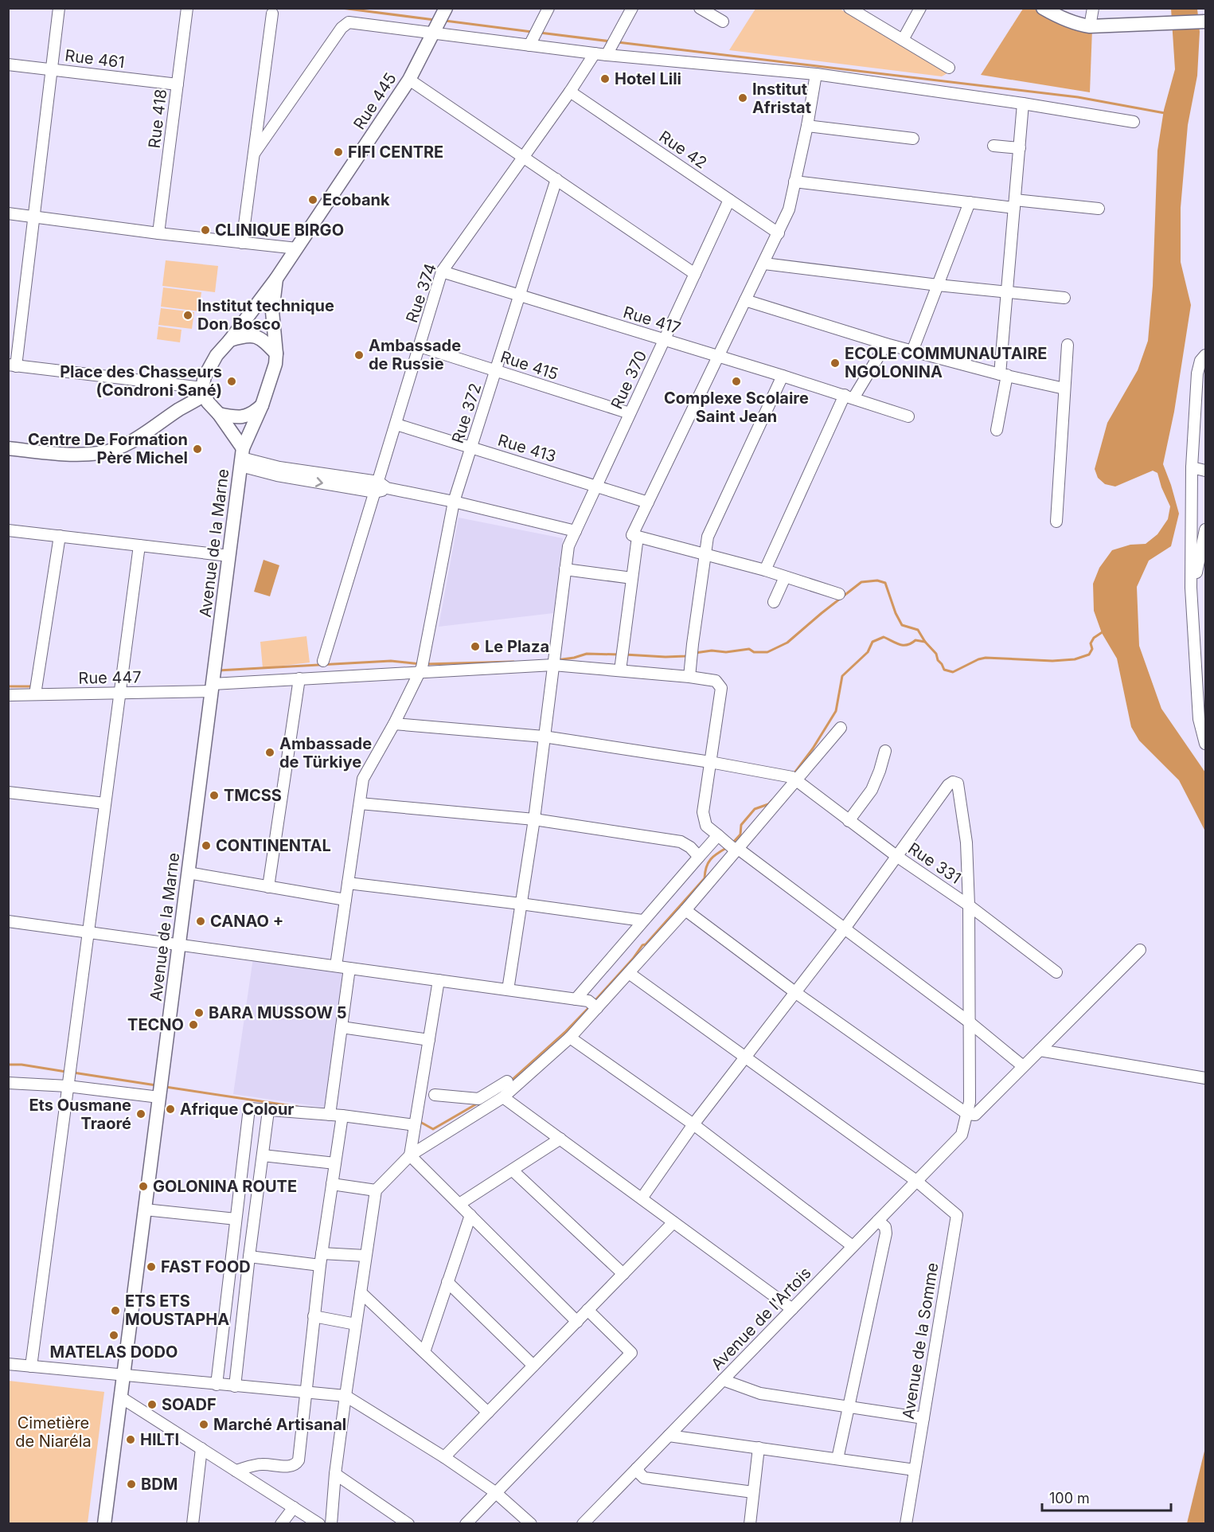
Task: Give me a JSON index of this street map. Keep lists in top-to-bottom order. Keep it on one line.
{"streets":{"street":["Rue 461","Rue 445","Rue 418","Rue 42","Rue 374","Rue 417","Rue 415","Rue 370","Rue 372","Rue 413","Avenue de la Marne","Rue 447","Rue 331","Avenue de l'Artois","Avenue de la Somme"]},"crossings":[["Rue 461","Rue 418"],["Rue 445","Avenue de la Marne"],["Rue 42","Rue 374"],["Rue 42","Rue 370"],["Rue 374","Rue 417"],["Rue 374","Rue 415"],["Rue 374","Rue 413"],["Rue 417","Rue 370"],["Rue 417","Rue 372"],["Rue 415","Rue 370"],["Rue 415","Rue 372"],["Rue 370","Rue 413"],["Rue 370","Rue 447"],["Rue 372","Rue 413"],["Rue 372","Rue 447"],["Avenue de la Marne","Rue 447"],["Avenue de l'Artois","Avenue de la Somme"]],"parks":["Cimetière de Niaréla"],"places":["Hotel Lili","Institut Afristat","FIFI CENTRE","Ecobank","CLINIQUE BIRGO","Institut technique Don Bosco","Ambassade de Russie","ECOLE COMMUNAUTAIRE NGOLONINA","Place des Chasseurs (Condroni Sané)","Complexe Scolaire Saint Jean","Centre De Formation Père Michel","Le Plaza","Ambassade de Türkiye","TMCSS","CONTINENTAL","CANAO +","BARA MUSSOW 5","TECNO","Afrique Colour","Ets Ousmane Traoré","GOLONINA ROUTE","FAST FOOD","ETS ETS MOUSTAPHA","MATELAS DODO","SOADF","Marché Artisanal","HILTI","BDM"],"scale_bar":"100 m"}
